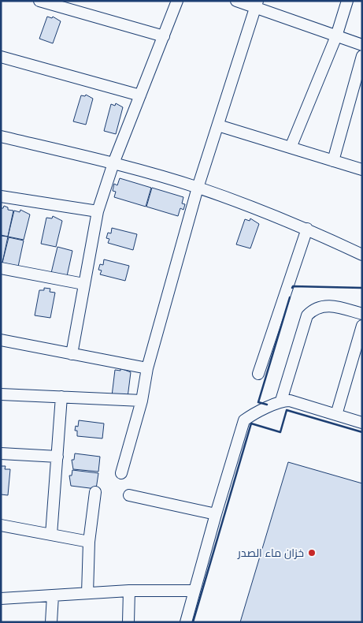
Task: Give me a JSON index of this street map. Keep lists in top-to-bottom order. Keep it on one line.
{"places":["خزان ماء الصدر"]}
